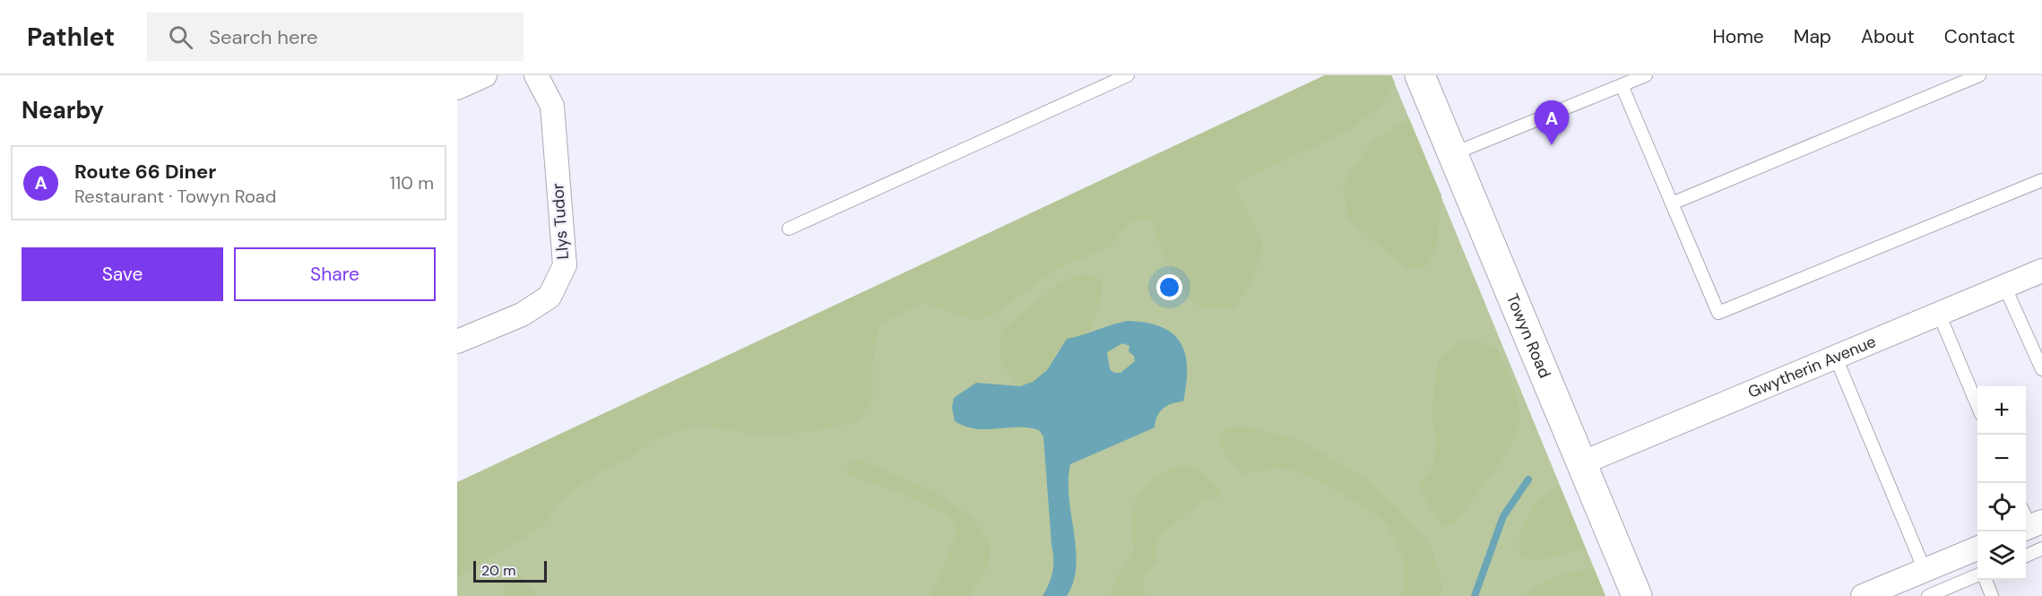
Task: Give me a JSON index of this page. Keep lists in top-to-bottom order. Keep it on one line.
{"streets":{"main road":["Towyn Road"],"street":["Llys Tudor","Gwytherin Avenue"]},"crossings":[["Towyn Road","Gwytherin Avenue"]],"scale_bar":"20 m","page":{"header":"Pathlet","search":"Search here","nav":["Home","Map","About","Contact"],"heading":"Nearby","pins":"A","list":[{"mark":"A","name":"Route 66 Diner","note":"Restaurant · Towyn Road","value":"110 m"}],"buttons":["Save","Share"],"map_buttons":["+","−"],"scale":"20 m"}}
